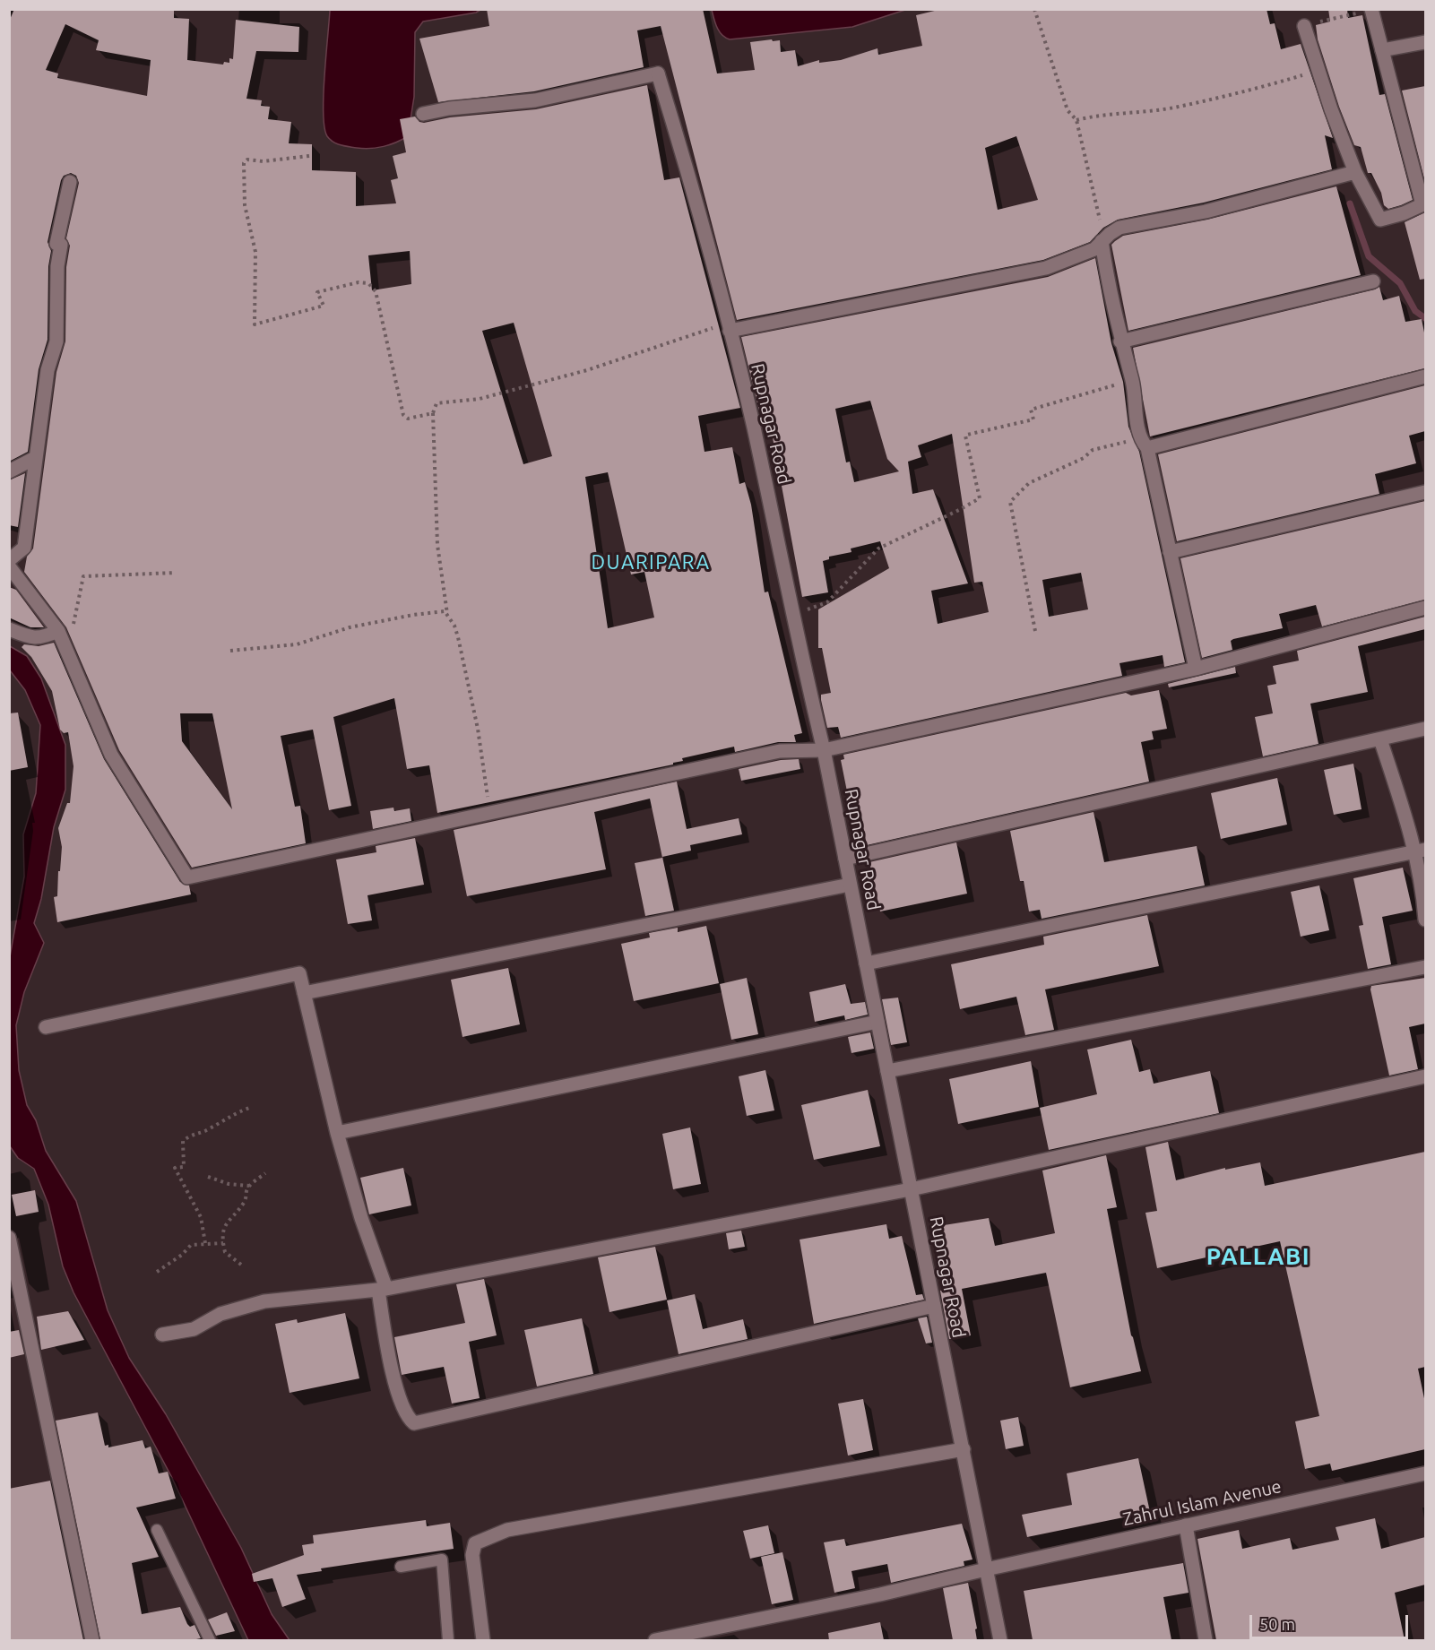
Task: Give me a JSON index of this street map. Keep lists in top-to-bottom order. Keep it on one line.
{"streets":{"street":["Rupnagar Road","Zahrul Islam Avenue"]},"crossings":[["Rupnagar Road","Zahrul Islam Avenue"]],"districts":["DUARIPARA","PALLABI"],"scale_bar":"50 m"}
